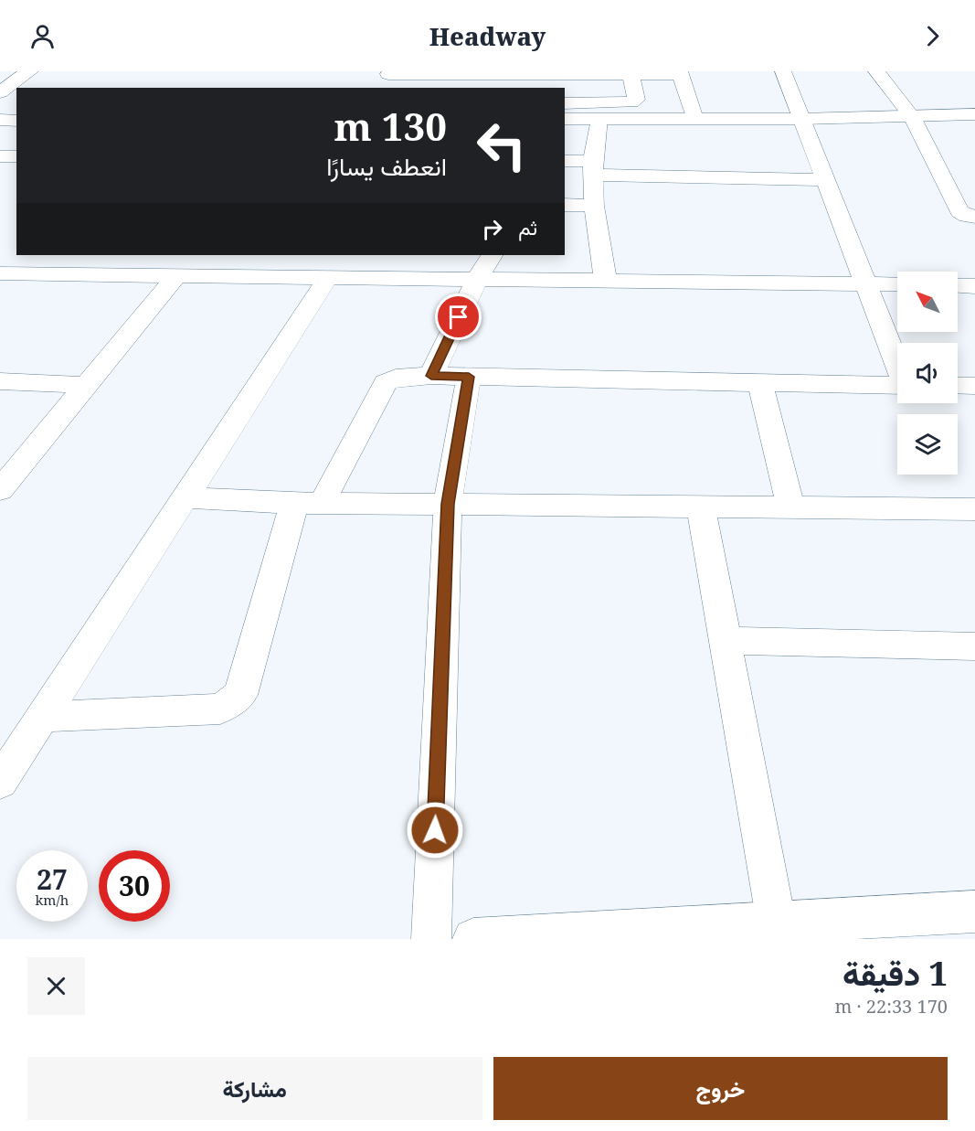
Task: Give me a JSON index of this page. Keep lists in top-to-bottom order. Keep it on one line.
{"north":"top left","page":{"header":"Headway","turn":["130 m","انعطف يسارًا"],"then":"ثم","speed":"27 km/h","limit":"30","heading":["1 دقيقة","170 m · 22:33"],"buttons":["خروج","مشاركة"]}}
